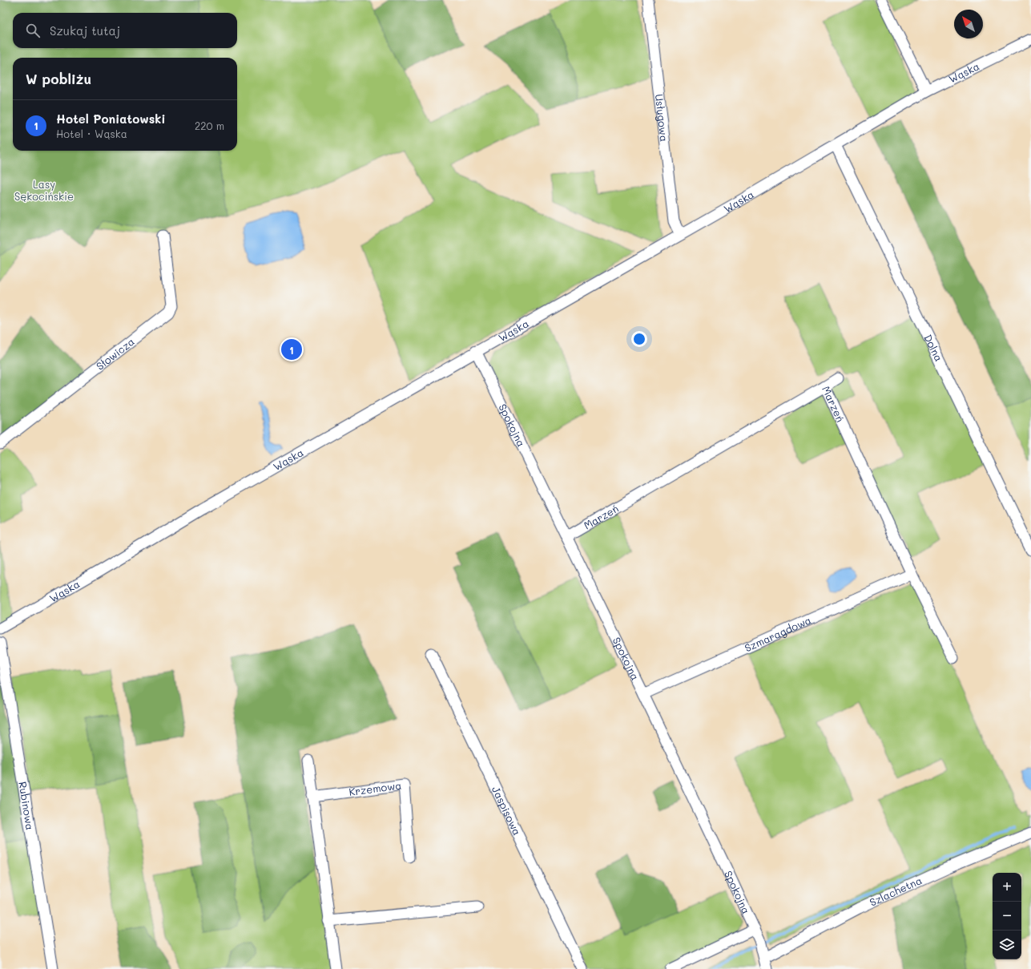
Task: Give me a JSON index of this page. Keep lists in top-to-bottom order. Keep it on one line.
{"streets":{"street":["Wąska","Usługowa","Dolna","Słowicza","Marzeń","Spokojna","Szmaragdowa","Krzemowa","Rubinowa","Jaspisowa","Szlachetna"]},"crossings":[["Wąska","Usługowa"],["Wąska","Dolna"],["Wąska","Spokojna"],["Marzeń","Spokojna"],["Marzeń","Szmaragdowa"],["Spokojna","Szmaragdowa"],["Spokojna","Szlachetna"]],"parks":["Lasy Sękocińskie"],"north":"top left","page":{"search":"Szukaj tutaj","heading":"W pobliżu","list":[{"mark":"1","name":"Hotel Poniatowski","note":"Hotel · Wąska","value":"220 m"}],"pins":"1","map_buttons":["+","−"]}}
